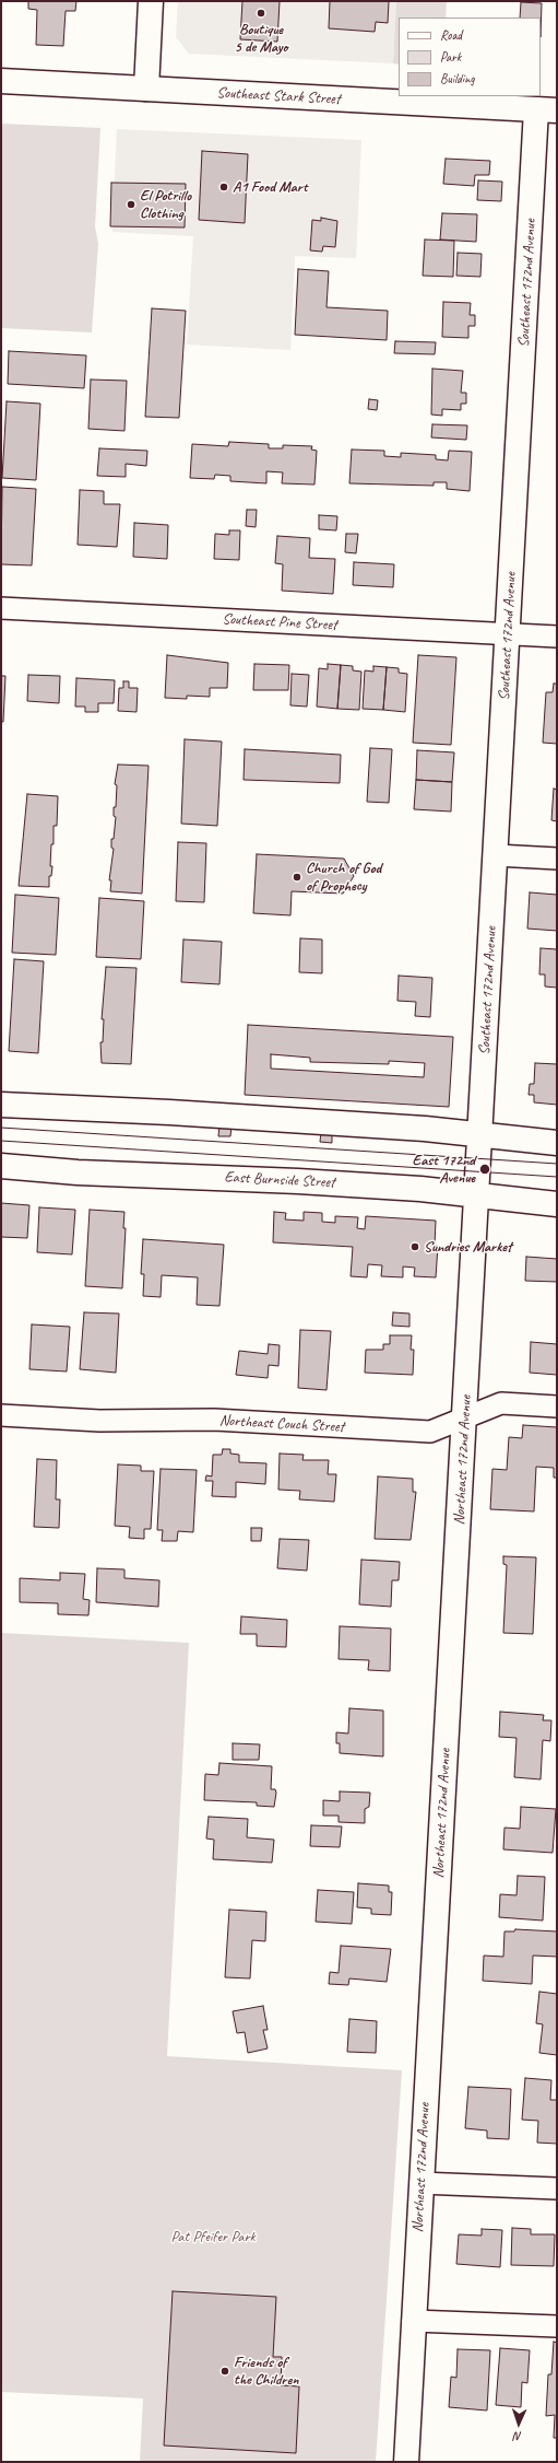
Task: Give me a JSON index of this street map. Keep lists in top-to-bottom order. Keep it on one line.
{"streets":{"street":["Southeast Stark Street","Southeast 172nd Avenue","Southeast Pine Street","East Burnside Street","Northeast Couch Street","Northeast 172nd Avenue"]},"crossings":[["Southeast Stark Street","Southeast 172nd Avenue"],["Southeast 172nd Avenue","Southeast Pine Street"],["Southeast 172nd Avenue","Northeast 172nd Avenue"],["East Burnside Street","Northeast 172nd Avenue"],["Northeast Couch Street","Northeast 172nd Avenue"]],"parks":["Pat Pfeifer Park"],"places":["Boutique 5 de Mayo","A1 Food Mart","El Potrillo Clothing","Church of God of Prophecy","East 172nd Avenue","Sundries Market","Friends of the Children"],"legend":["Road","Park","Building"],"north":"bottom"}
